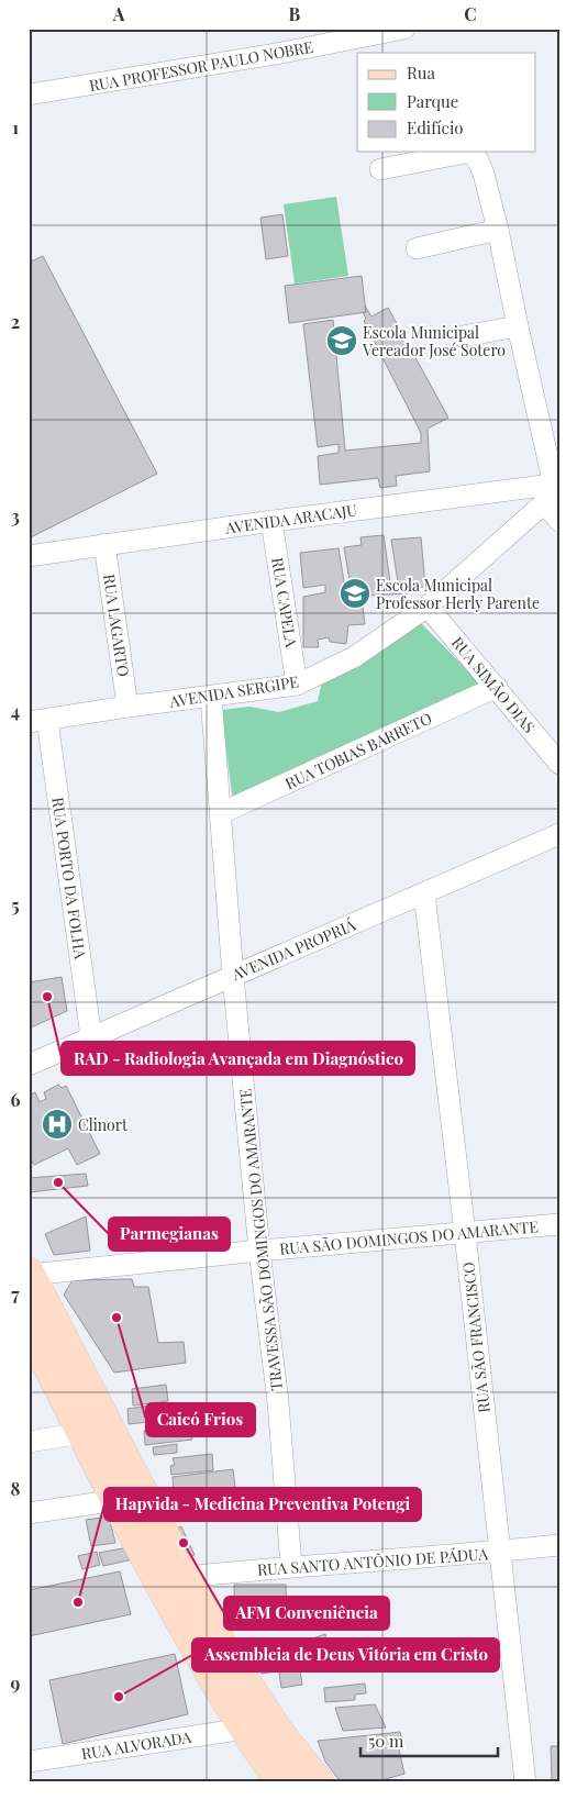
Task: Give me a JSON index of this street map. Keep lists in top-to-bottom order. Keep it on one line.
{"streets":{"street":["RUA PROFESSOR PAULO NOBRE","AVENIDA ARACAJU","RUA CAPELA","RUA LAGARTO","RUA SIMÃO DIAS","AVENIDA SERGIPE","RUA TOBIAS BARRETO","RUA PORTO DA FOLHA","AVENIDA PROPRIÁ","RUA SÃO DOMINGOS DO AMARANTE","TRAVESSA SÃO DOMINGOS DO AMARANTE","RUA SÃO FRANCISCO","RUA SANTO ANTÔNIO DE PÁDUA","RUA ALVORADA"]},"crossings":[["AVENIDA ARACAJU","RUA CAPELA"],["AVENIDA ARACAJU","RUA LAGARTO"],["RUA CAPELA","AVENIDA SERGIPE"],["RUA LAGARTO","AVENIDA SERGIPE"],["RUA SIMÃO DIAS","AVENIDA SERGIPE"],["RUA SIMÃO DIAS","RUA TOBIAS BARRETO"],["AVENIDA SERGIPE","RUA PORTO DA FOLHA"],["AVENIDA SERGIPE","TRAVESSA SÃO DOMINGOS DO AMARANTE"],["RUA TOBIAS BARRETO","TRAVESSA SÃO DOMINGOS DO AMARANTE"],["RUA PORTO DA FOLHA","AVENIDA PROPRIÁ"],["AVENIDA PROPRIÁ","TRAVESSA SÃO DOMINGOS DO AMARANTE"],["AVENIDA PROPRIÁ","RUA SÃO FRANCISCO"],["RUA SÃO DOMINGOS DO AMARANTE","TRAVESSA SÃO DOMINGOS DO AMARANTE"],["RUA SÃO DOMINGOS DO AMARANTE","RUA SÃO FRANCISCO"],["TRAVESSA SÃO DOMINGOS DO AMARANTE","RUA SANTO ANTÔNIO DE PÁDUA"],["RUA SÃO FRANCISCO","RUA SANTO ANTÔNIO DE PÁDUA"]],"places":{"school or university":["Escola Municipal Vereador José Sotero","Escola Municipal Professor Herly Parente"],"other":["RAD - Radiologia Avançada em Diagnóstico","Parmegianas","Caicó Frios","AFM Conveniência","Hapvida - Medicina Preventiva Potengi","Assembleia de Deus Vitória em Cristo"],"hospital":["Clinort"]},"legend":["Rua","Parque","Edifício"],"scale_bar":"50 m","grid":{"columns":["A","B","C"],"rows":["1","2","3","4","5","6","7","8","9"]}}
